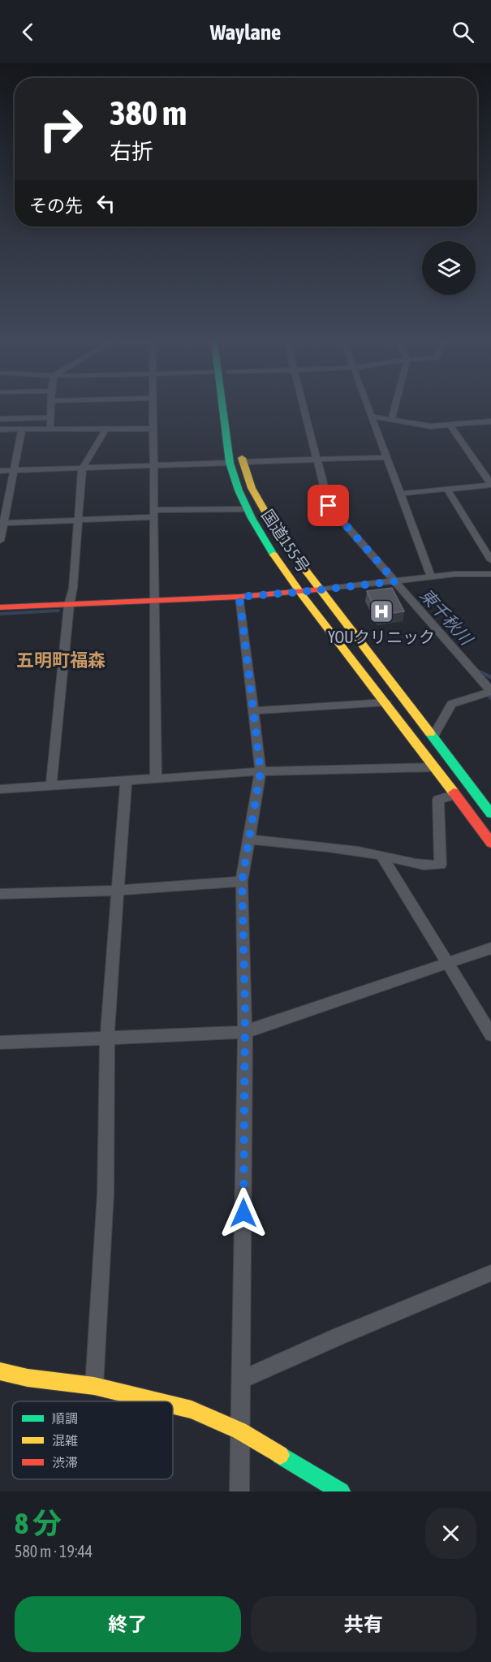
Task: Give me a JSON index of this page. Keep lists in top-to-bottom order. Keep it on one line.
{"streets":{"main road":["国道155号"]},"districts":["五明町福森"],"water":["東千秋川"],"places":{"hospital":["YOUクリニック"]},"legend":["順調","混雑","渋滞"],"page":{"header":"Waylane","turn":["380 m","右折"],"then":"その先","heading":["8 分","580 m · 19:44"],"buttons":["終了","共有"]}}
